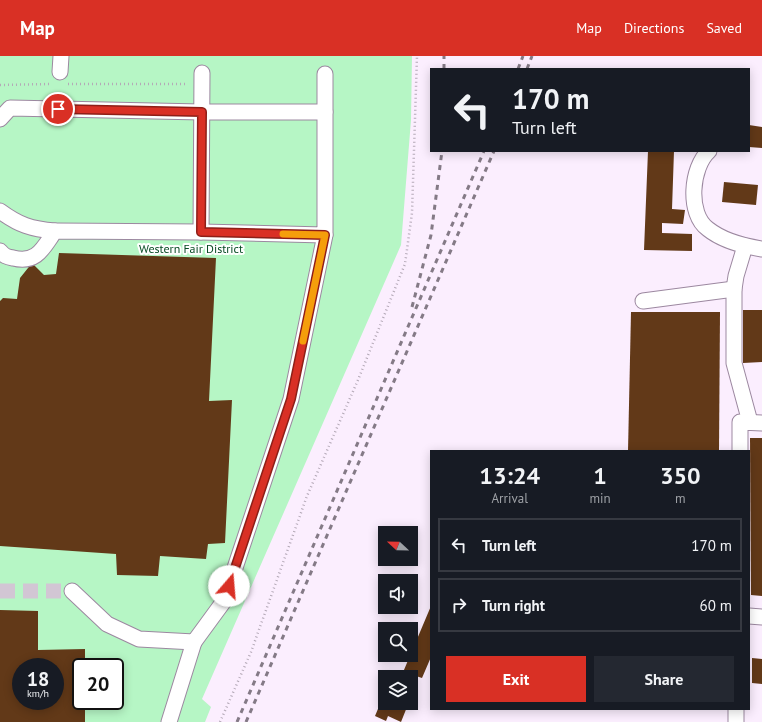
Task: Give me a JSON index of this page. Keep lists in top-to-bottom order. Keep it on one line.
{"parks":["Western Fair District"],"north":"left","page":{"header":"Map","nav":["Map","Directions","Saved"],"turn":["170 m","Turn left"],"eta":["13:24","Arrival","1","min","350","m"],"list":[{"name":"Turn left","value":"170 m"},{"name":"Turn right","value":"60 m"}],"buttons":["Exit","Share"],"speed":"18 km/h","limit":"20"}}
